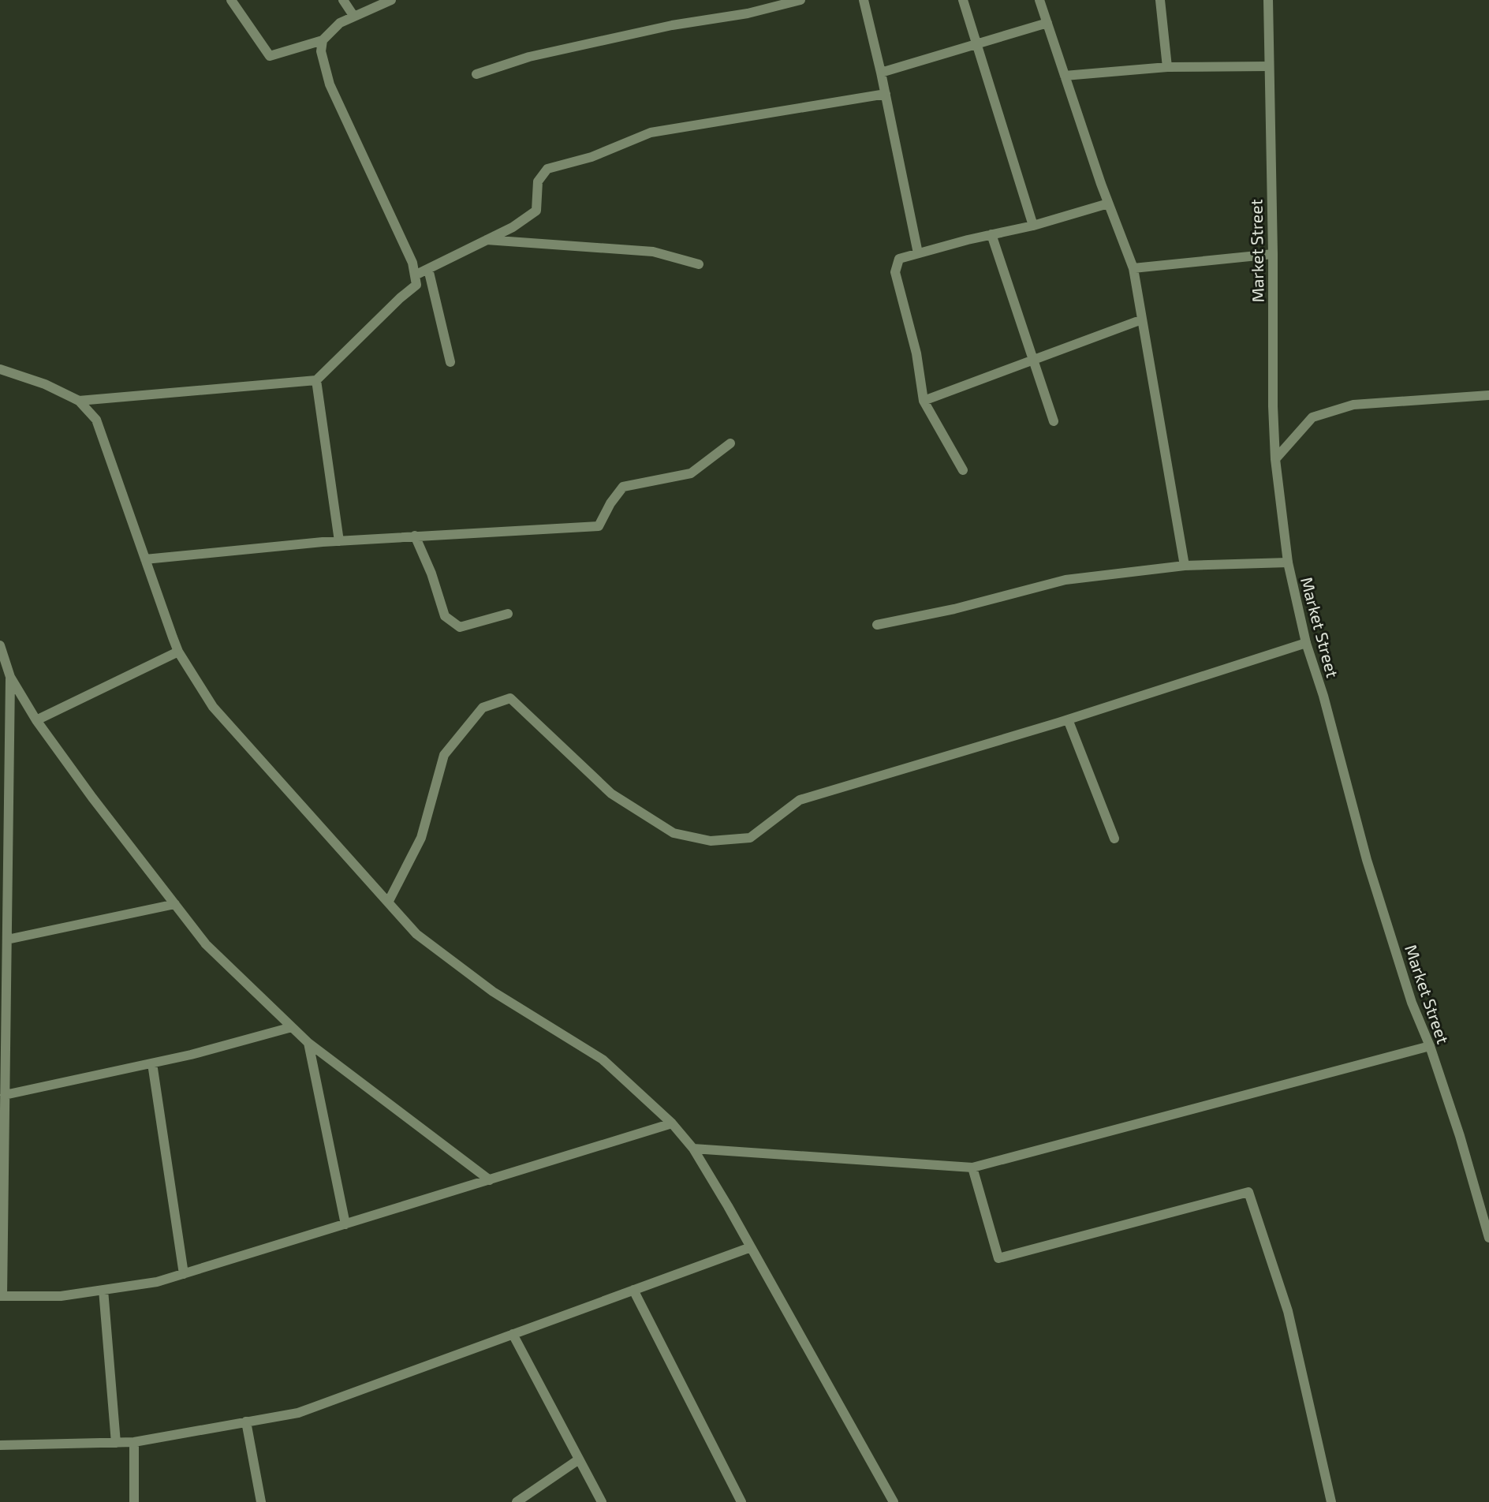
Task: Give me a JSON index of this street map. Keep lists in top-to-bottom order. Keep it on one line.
{"streets":{"street":["Market Street"]}}
